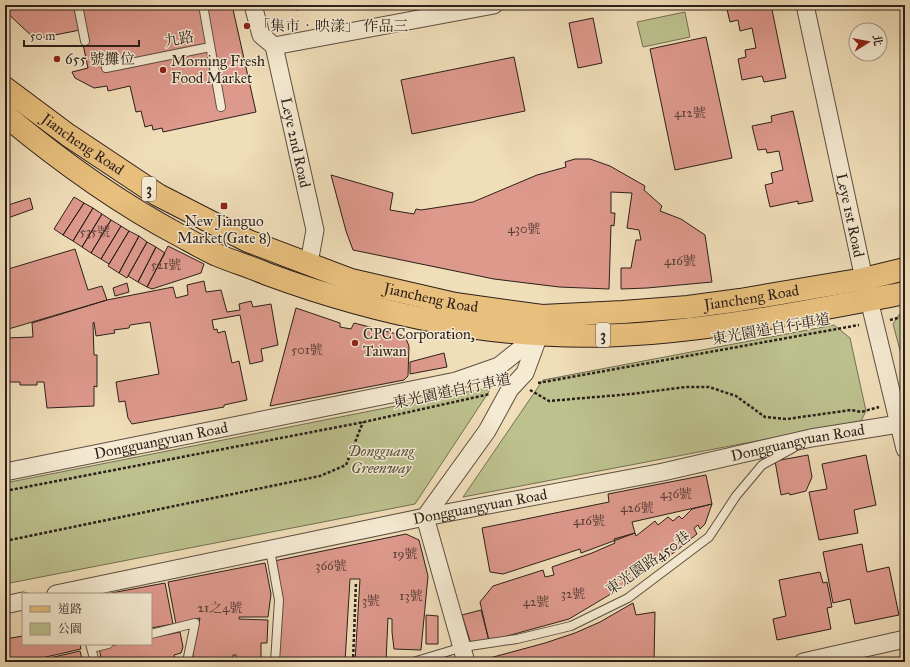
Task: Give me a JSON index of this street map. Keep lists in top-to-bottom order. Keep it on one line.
{"streets":{"main road":["Jiancheng Road","3"],"street":["Leye 2nd Road","Leye 1st Road","Dongguangyuan Road"],"lane":["九路","東光園路450巷"],"path":["東光園道自行車道"]},"crossings":[["Leye 2nd Road","Jiancheng Road"],["Jiancheng Road","Leye 1st Road"],["Jiancheng Road","Dongguangyuan Road"],["Leye 1st Road","東光園道自行車道"],["Leye 1st Road","Dongguangyuan Road"],["Dongguangyuan Road","東光園路450巷"]],"parks":["Dongguang Greenway"],"places":{"other":["「集市‧映漾」 作品三","655 號攤位","Morning Fresh Food Market","CPC Corporation, Taiwan"],"transit":["New Jianguo Market(Gate 8)"]},"house_numbers":["412號","430號","535號","416號","521號","501號","436號","426號","416號","19號","366號","32號","13號","3號","42號","21之4號"],"legend":["道路","公園"],"scale_bar":"50 m","north":"right"}
